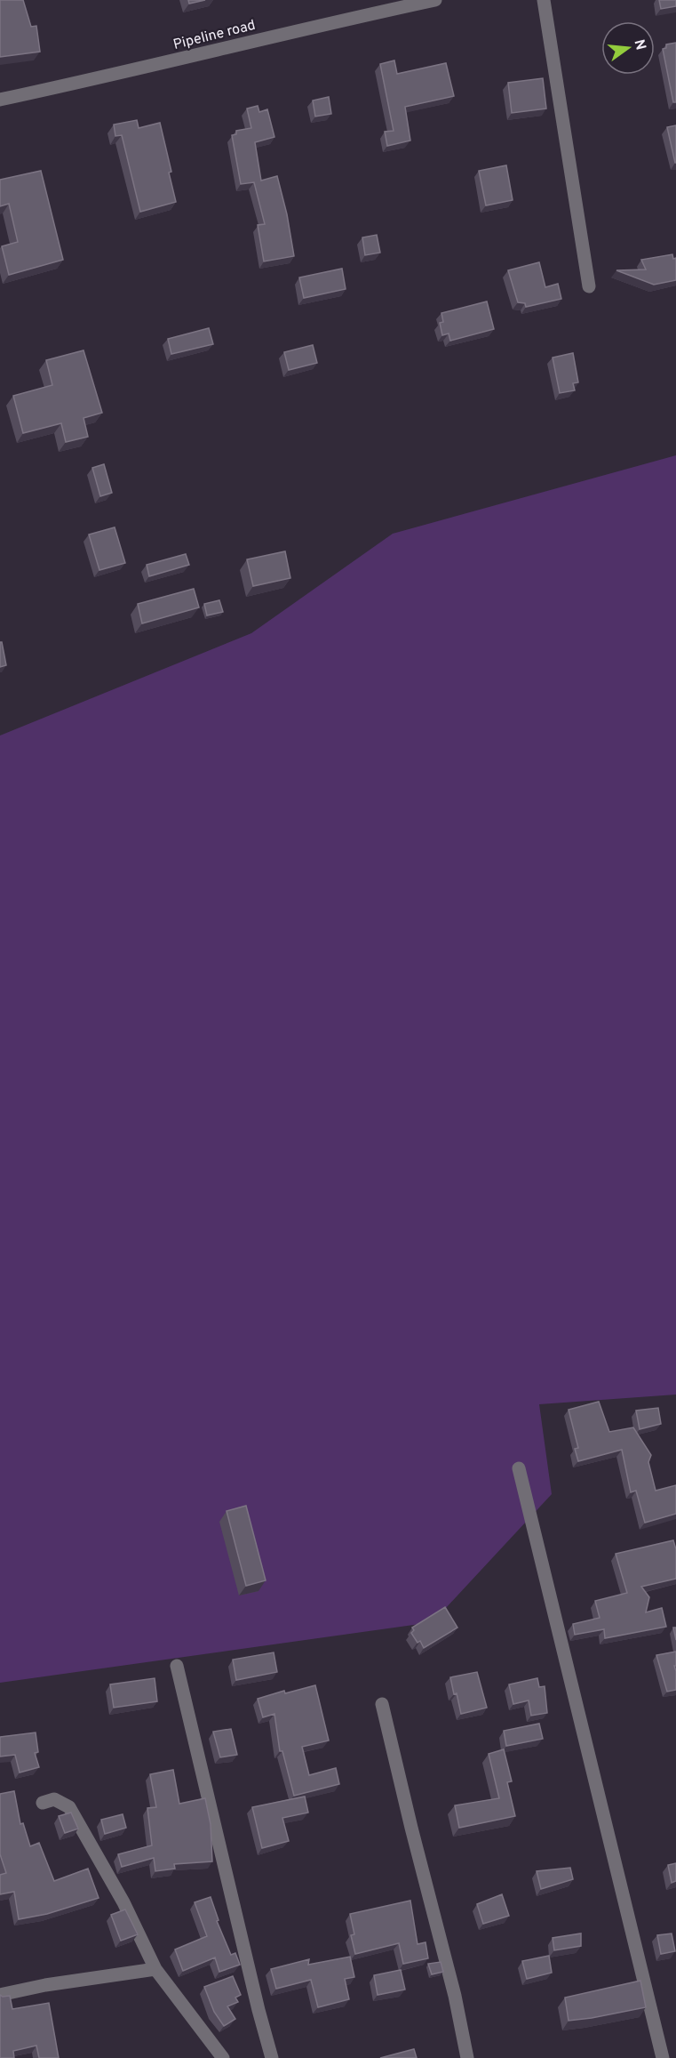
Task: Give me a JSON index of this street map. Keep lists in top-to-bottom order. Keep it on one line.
{"streets":{"street":["Pipeline road"]},"north":"right"}
